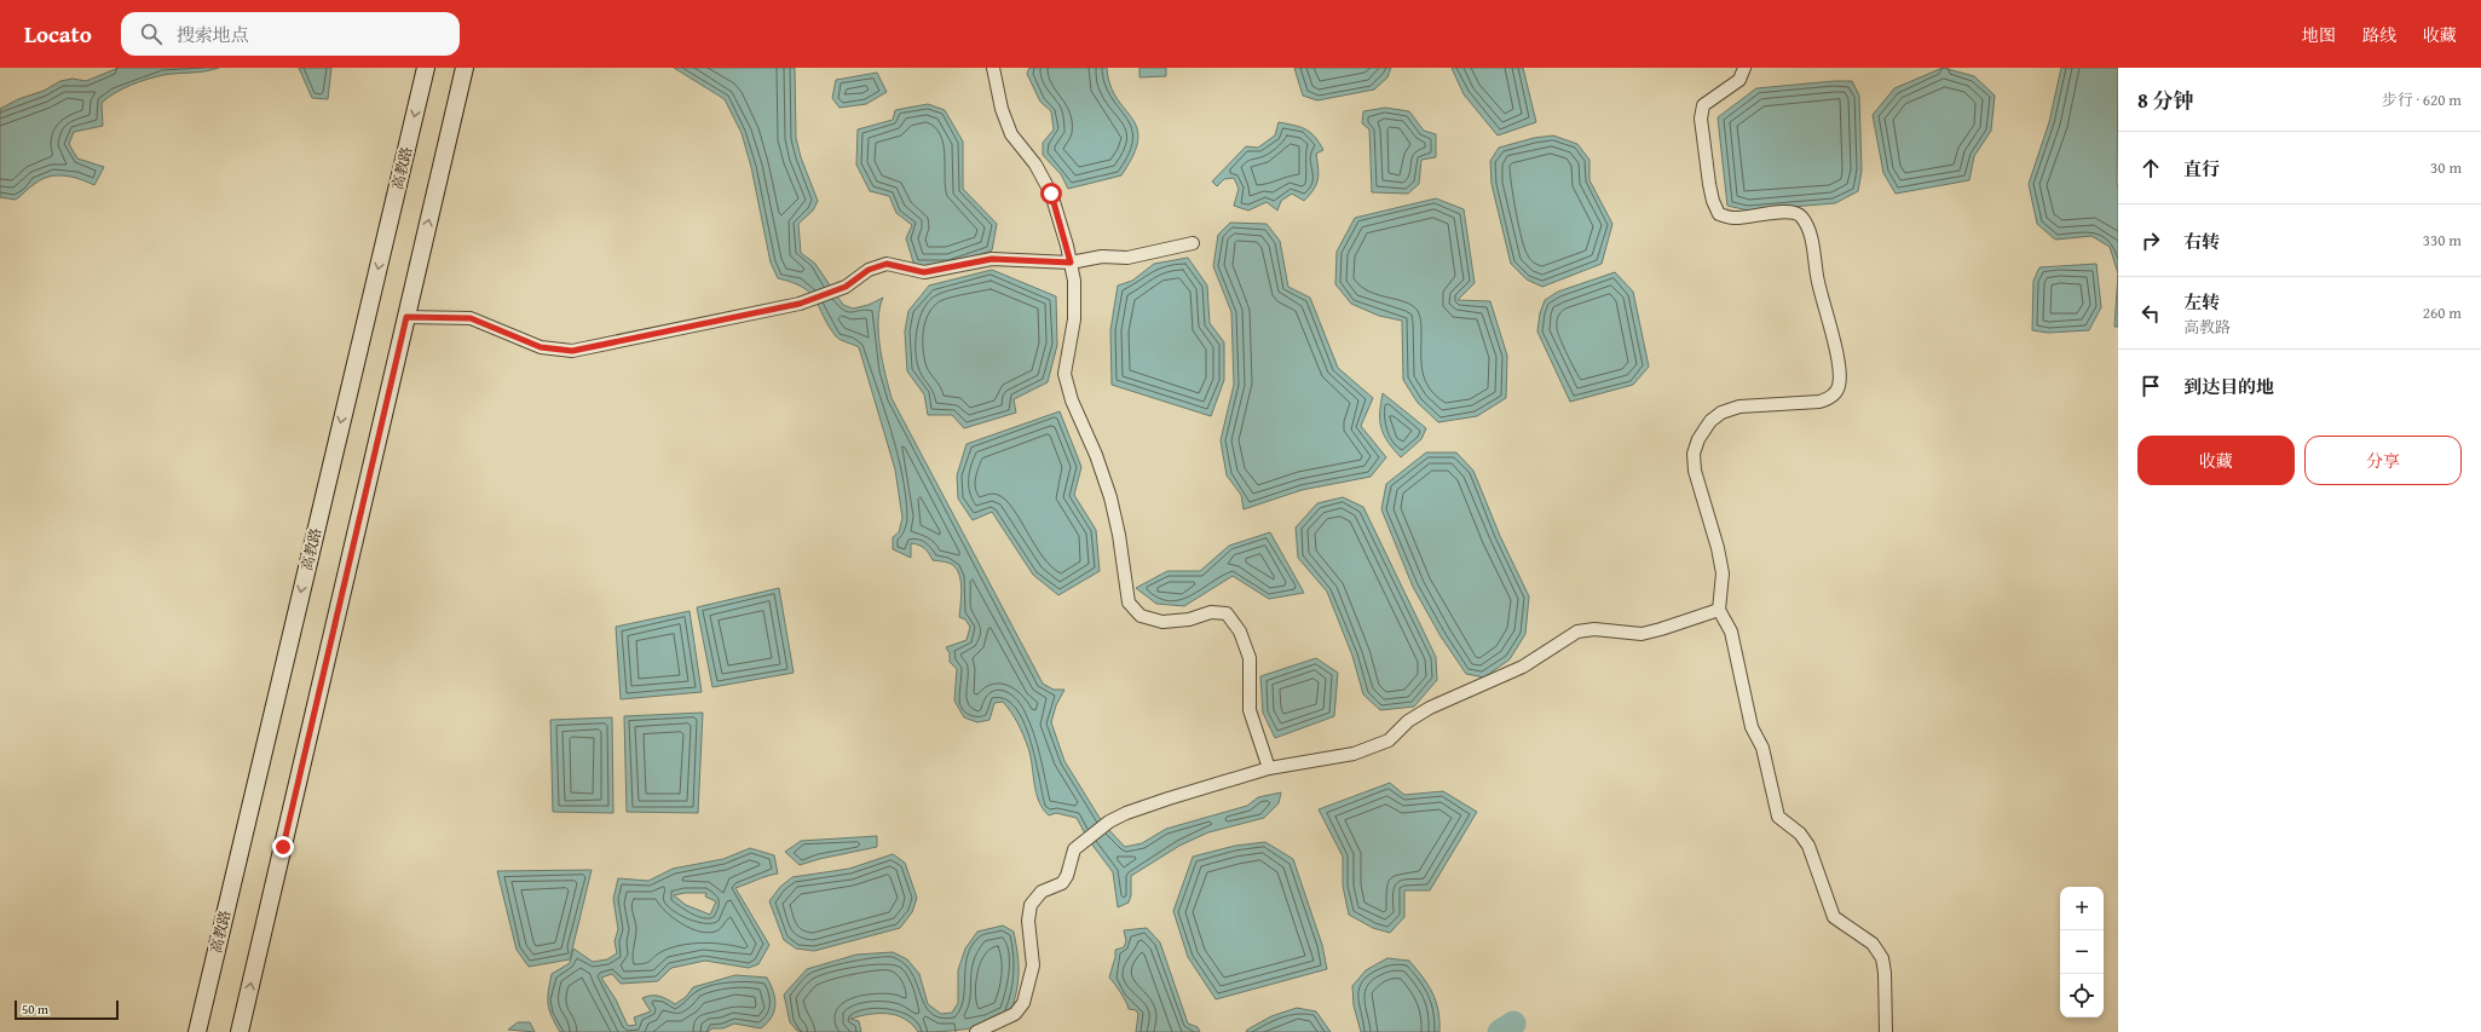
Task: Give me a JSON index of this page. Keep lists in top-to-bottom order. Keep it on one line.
{"streets":{"main road":["高教路"]},"scale_bar":"50 m","page":{"header":"Locato","search":"搜索地点","nav":["地图","路线","收藏"],"heading":["8 分钟","步行 · 620 m"],"list":[["直行","30 m"],["右转","330 m"],["左转","高教路","260 m"],"到达目的地"],"buttons":["收藏","分享"],"map_buttons":["+","−"],"scale":"50 m"}}
